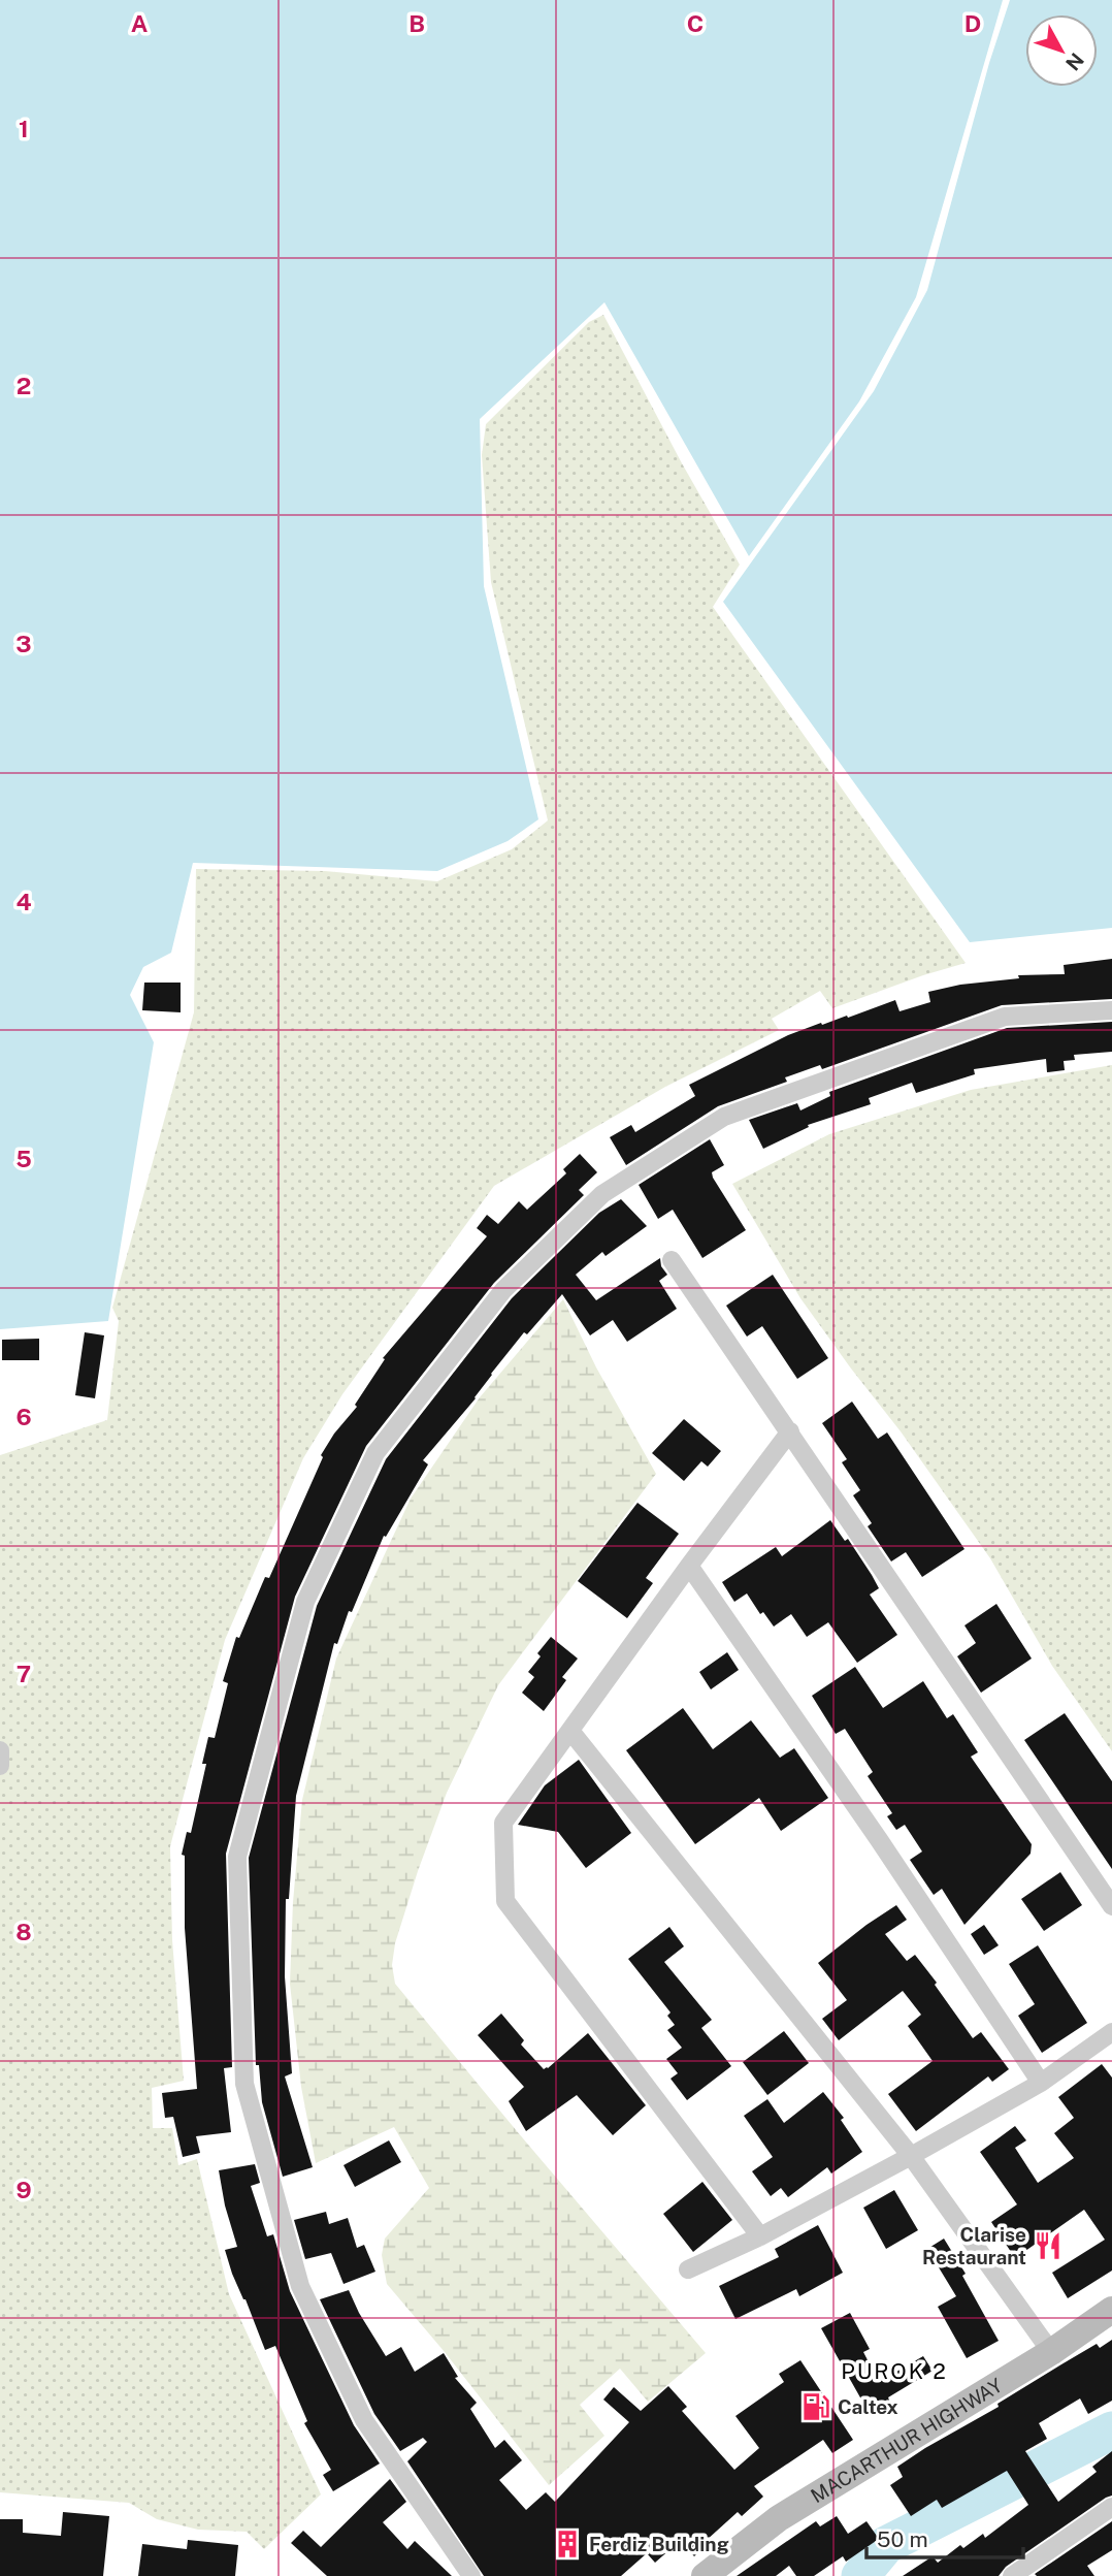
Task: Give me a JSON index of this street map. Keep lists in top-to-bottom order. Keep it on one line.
{"streets":{"main road":["MACARTHUR HIGHWAY"]},"districts":["PUROK 2"],"places":{"restaurant":["Clarise Restaurant"],"fuel station":["Caltex"],"building":["Ferdiz Building"]},"scale_bar":"50 m","north":"bottom right","grid":{"columns":["A","B","C","D"],"rows":["1","2","3","4","5","6","7","8","9"]}}
